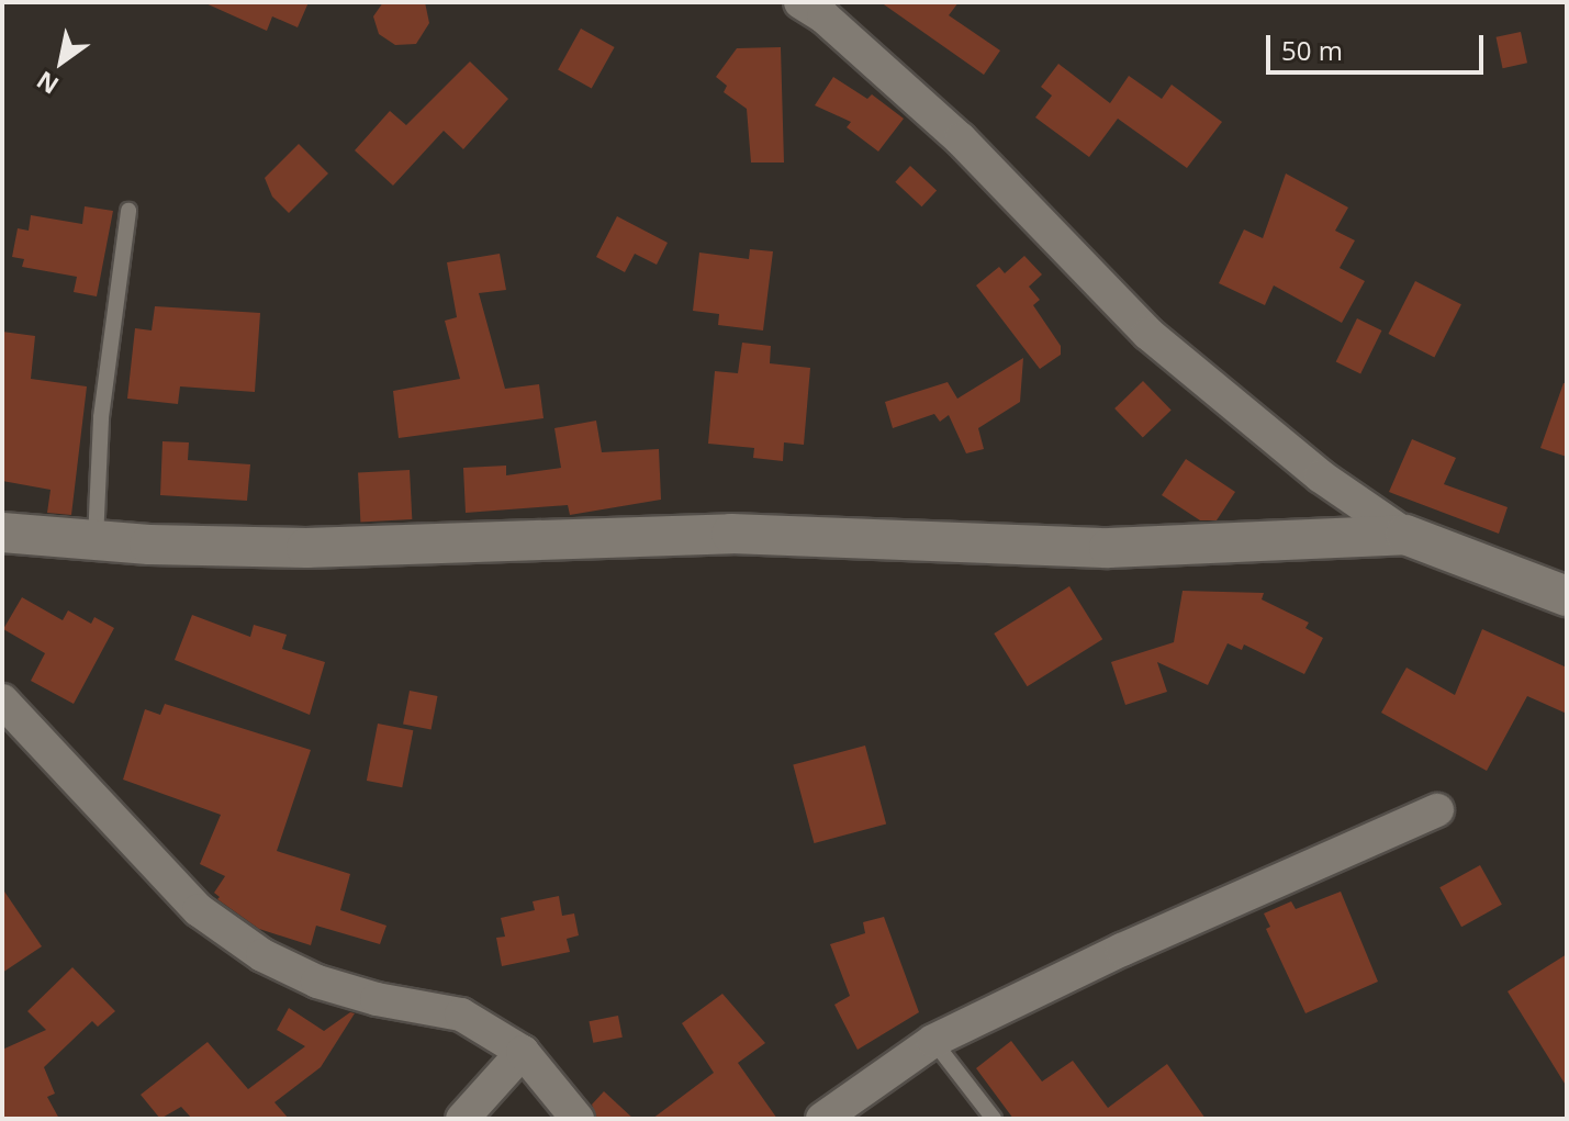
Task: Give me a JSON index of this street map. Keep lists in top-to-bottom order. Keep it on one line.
{"scale_bar":"50 m","north":"bottom left"}
